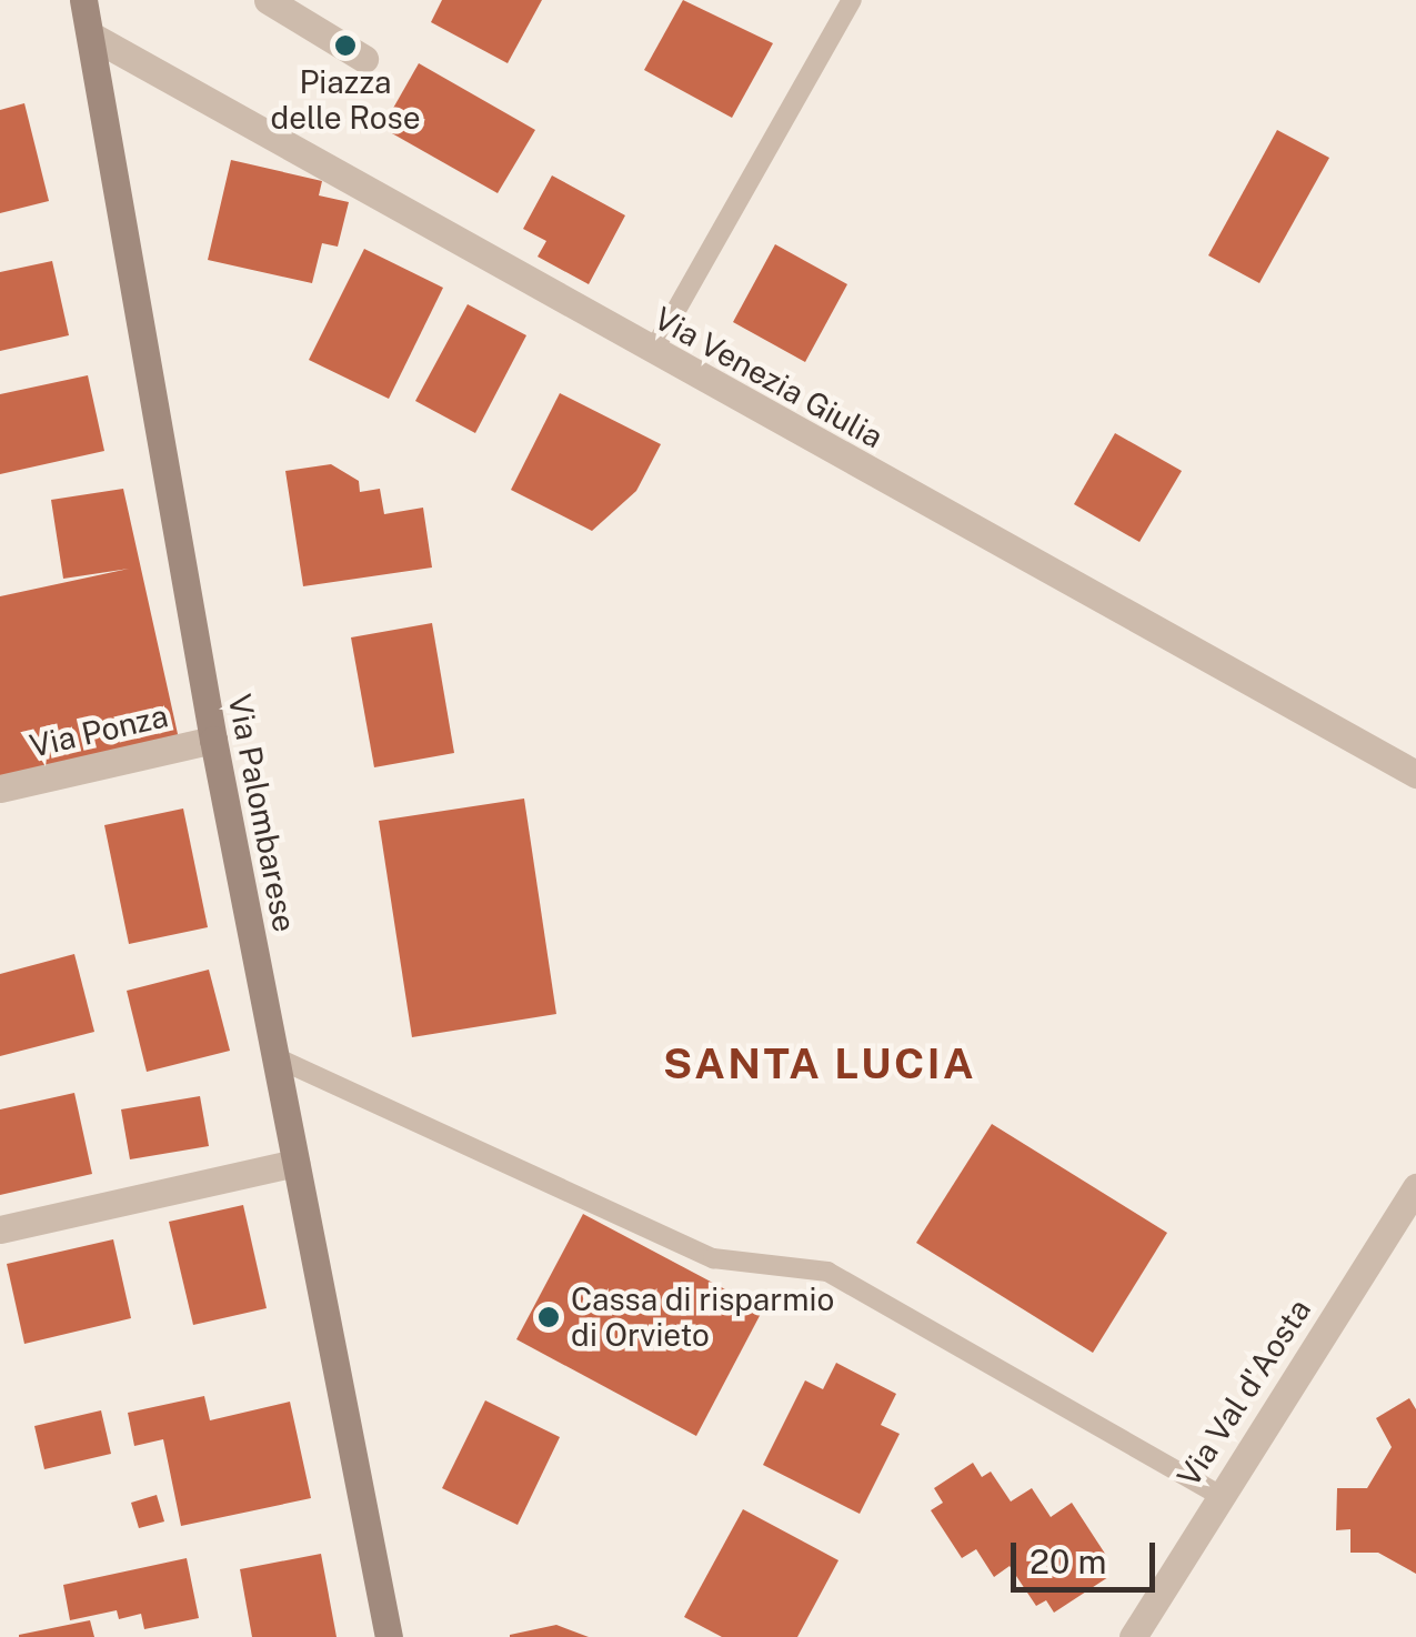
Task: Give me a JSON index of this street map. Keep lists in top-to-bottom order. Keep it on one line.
{"streets":{"main road":["Via Palombarese"],"street":["Via Venezia Giulia","Via Ponza","Via Val d'Aosta"]},"crossings":[["Via Venezia Giulia","Via Palombarese"],["Via Ponza","Via Palombarese"]],"districts":["SANTA LUCIA"],"places":["Piazza delle Rose","Cassa di risparmio di Orvieto"],"scale_bar":"20 m"}
